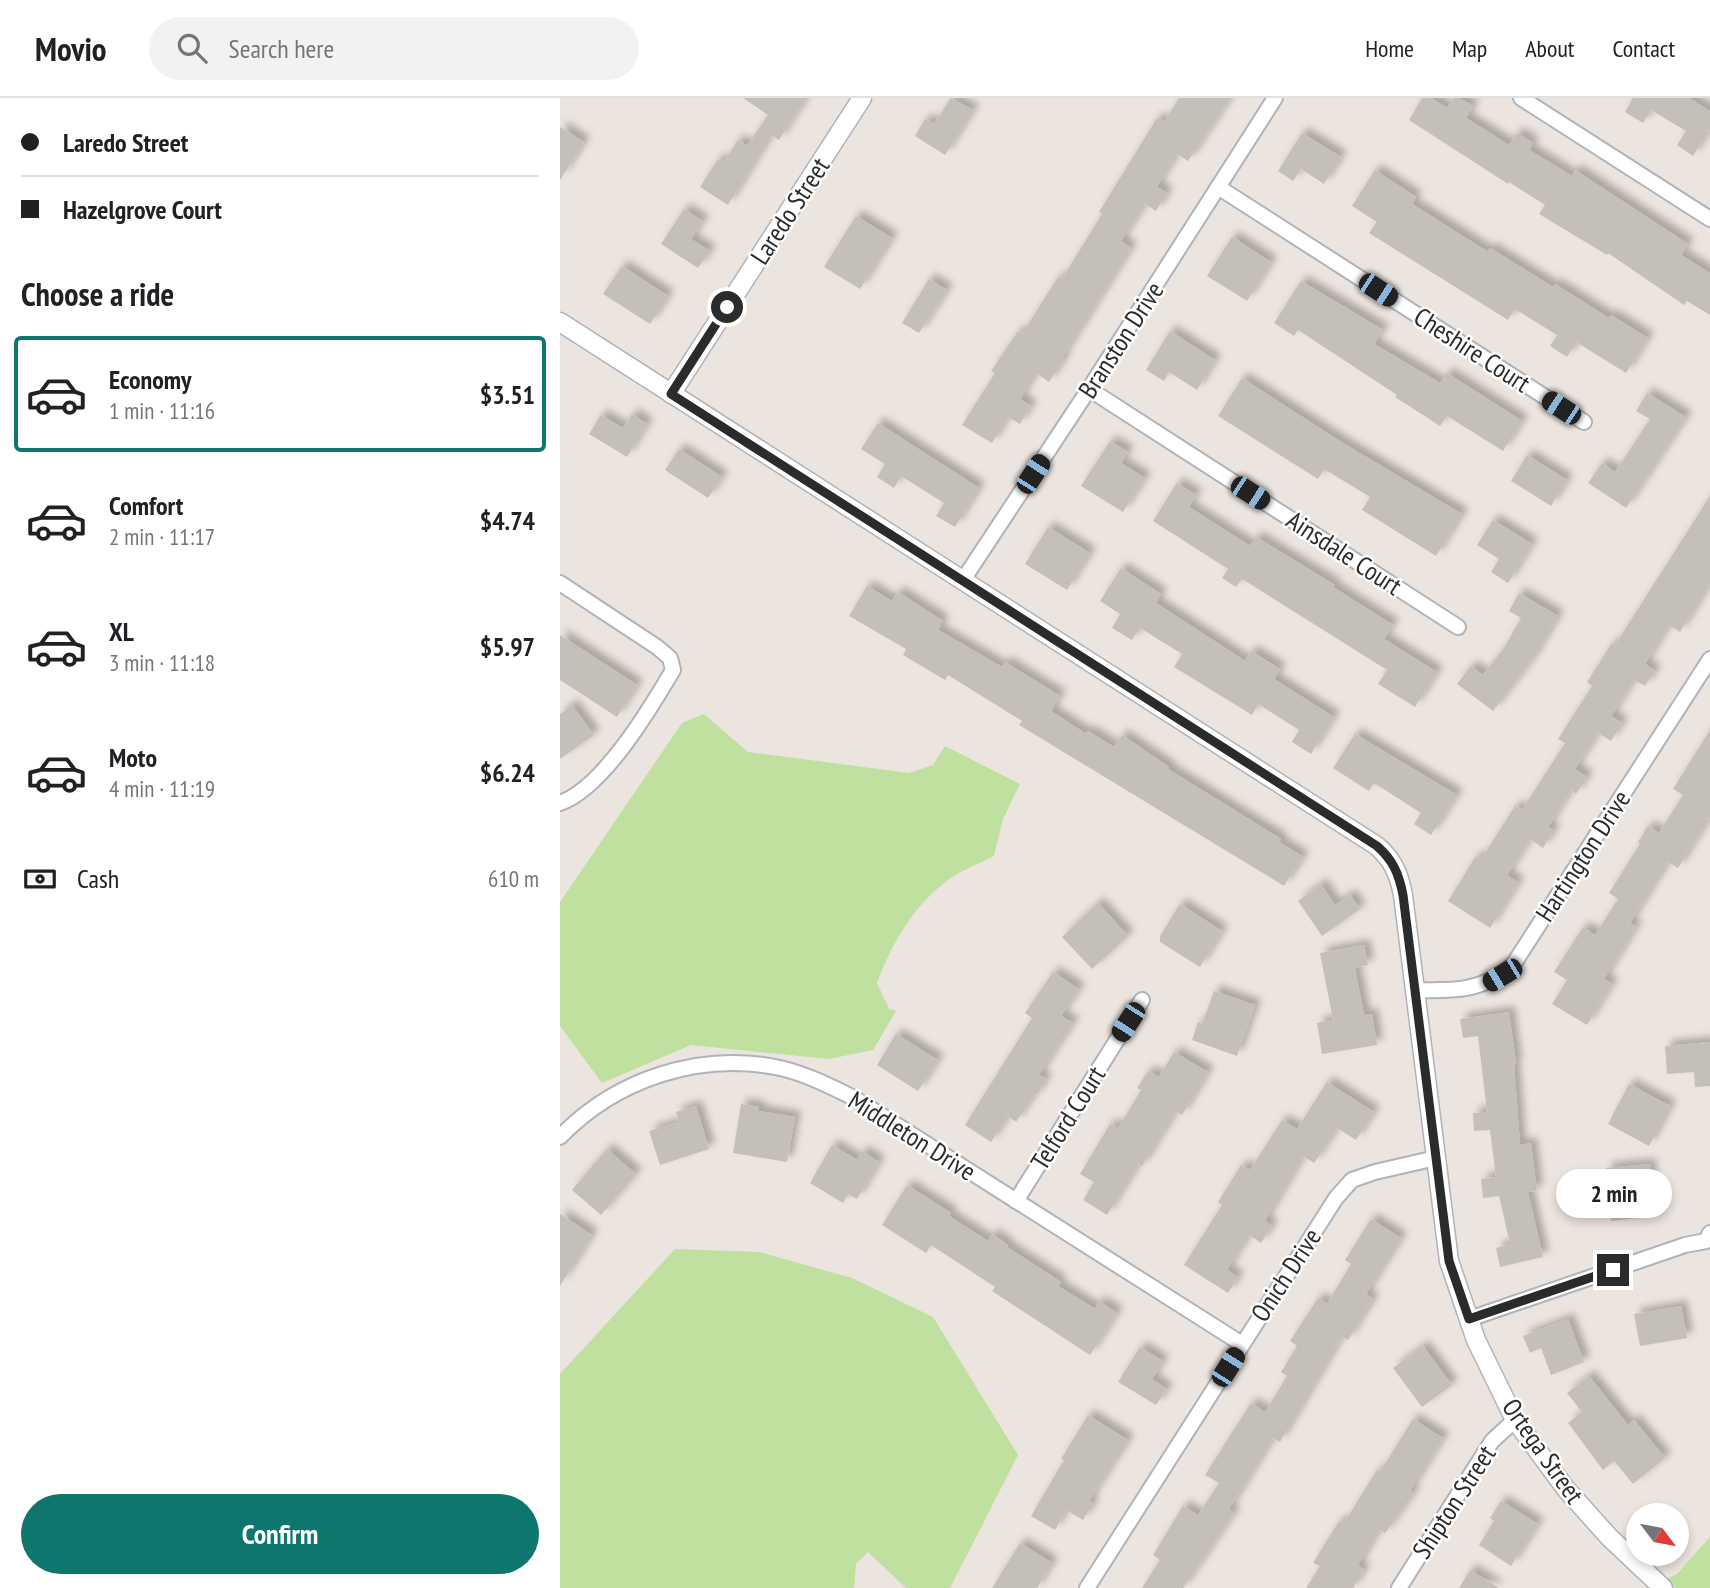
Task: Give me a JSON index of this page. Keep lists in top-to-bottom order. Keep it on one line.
{"streets":{"street":["Laredo Street","Branston Drive","Cheshire Court","Ainsdale Court","Hartington Drive","Telford Court","Middleton Drive","Onich Drive","Ortega Street","Shipton Street"]},"crossings":[["Laredo Street","Ortega Street"],["Branston Drive","Cheshire Court"],["Branston Drive","Ainsdale Court"],["Branston Drive","Ortega Street"],["Hartington Drive","Ortega Street"],["Telford Court","Middleton Drive"],["Middleton Drive","Onich Drive"],["Onich Drive","Ortega Street"],["Ortega Street","Shipton Street"]],"north":"bottom right","page":{"header":"Movio","search":"Search here","nav":["Home","Map","About","Contact"],"banner":["Laredo Street","Hazelgrove Court"],"heading":"Choose a ride","list":[{"name":"Economy","note":"1 min · 11:16","value":"$3.51"},{"name":"Comfort","note":"2 min · 11:17","value":"$4.74"},{"name":"XL","note":"3 min · 11:18","value":"$5.97"},{"name":"Moto","note":"4 min · 11:19","value":"$6.24"}],"pay":["Cash","610 m"],"bubble":"2 min","buttons":"Confirm"}}
